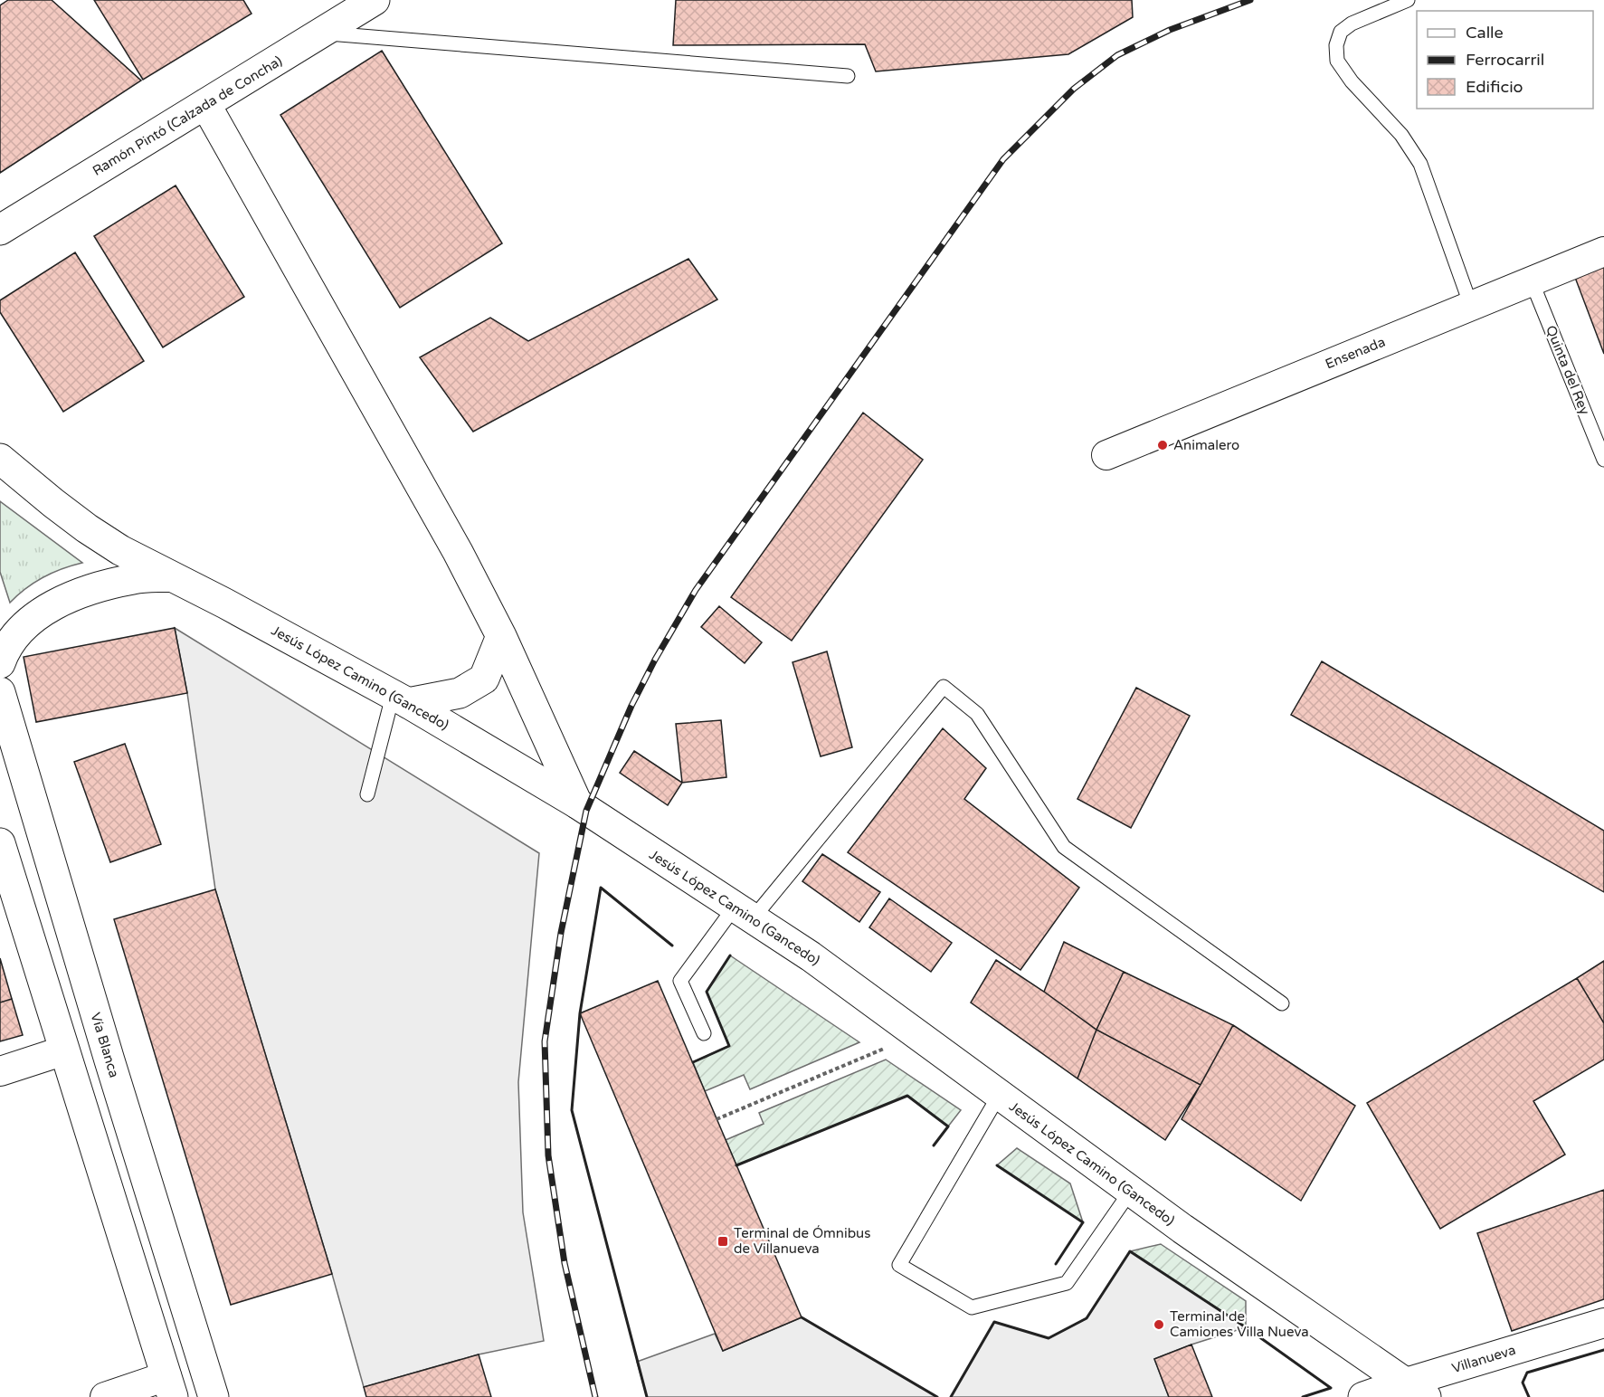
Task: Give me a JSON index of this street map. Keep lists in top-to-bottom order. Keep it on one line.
{"streets":{"main road":["Ramón Pintó (Calzada de Concha)","Jesús López Camino (Gancedo)","Vía Blanca","Villanueva"],"street":["Ensenada"],"lane":["Quinta del Rey"]},"crossings":[["Ensenada","Quinta del Rey"],["Jesús López Camino (Gancedo)","Villanueva"]],"places":{"other":["Animalero","Terminal de Camiones Villa Nueva"],"transit":["Terminal de Ómnibus de Villanueva"]},"legend":["Calle","Ferrocarril","Edificio"]}
